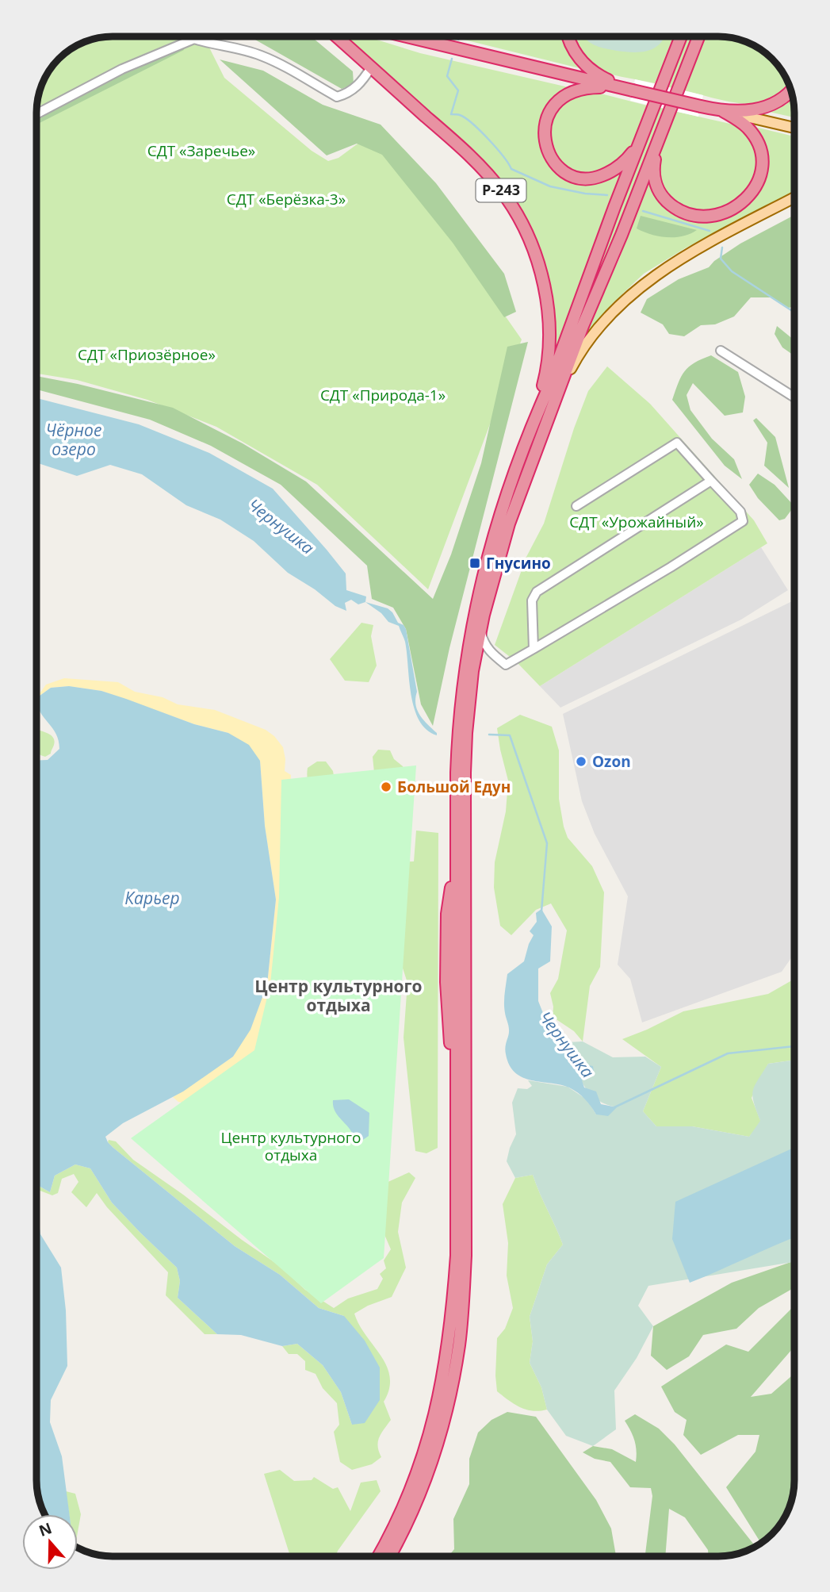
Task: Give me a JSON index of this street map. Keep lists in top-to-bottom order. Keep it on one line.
{"streets":{"highway":["Р-243"]},"districts":["Центр культурного отдыха"],"water":["Чёрное озеро","Чернушка","Карьер"],"parks":["СДТ «Заречье»","СДТ «Берёзка-3»","СДТ «Приозёрное»","СДТ «Природа-1»","СДТ «Урожайный»","Центр культурного отдыха"],"places":{"transit":["Гнусино"],"other":["Ozon","Большой Едун"]},"north":"top"}
